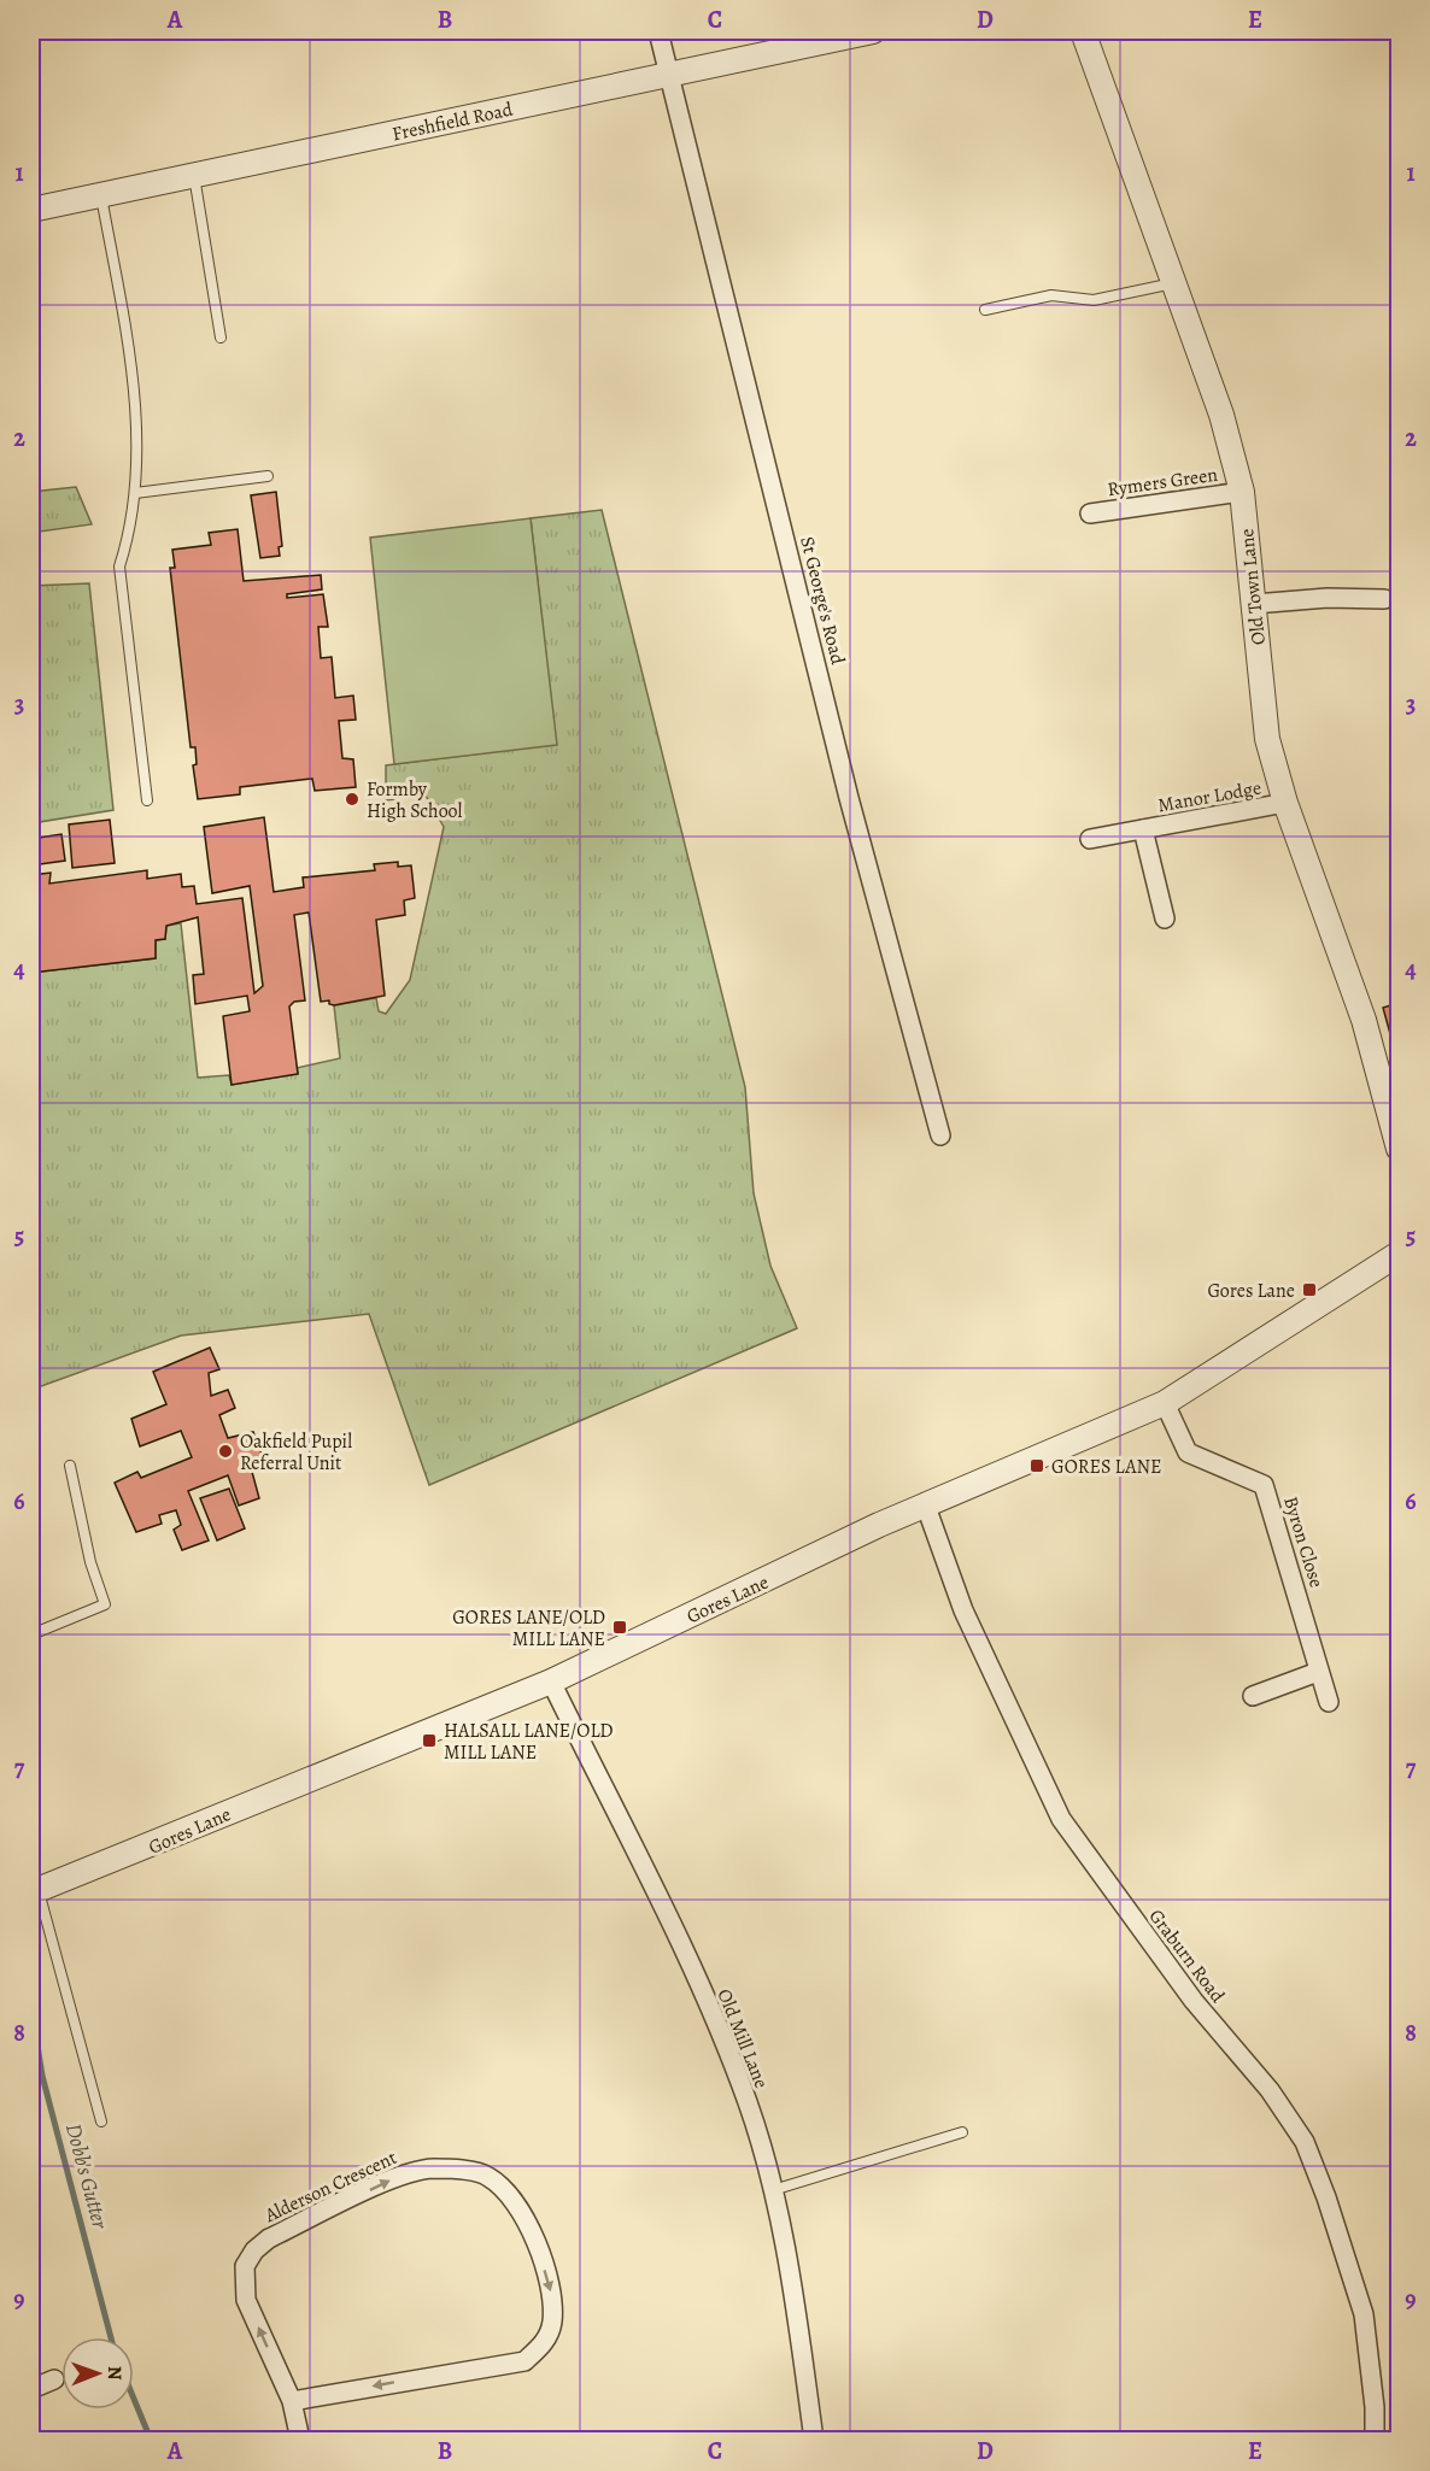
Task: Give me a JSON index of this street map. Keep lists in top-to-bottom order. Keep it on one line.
{"streets":{"street":["Freshfield Road","Rymers Green","Old Town Lane","St George's Road","Manor Lodge","Byron Close","Gores Lane","Graburn Road","Old Mill Lane","Alderson Crescent"]},"crossings":[["Freshfield Road","St George's Road"],["Rymers Green","Old Town Lane"],["Old Town Lane","Manor Lodge"],["Byron Close","Gores Lane"],["Gores Lane","Graburn Road"],["Gores Lane","Old Mill Lane"]],"water":["Dobb's Gutter"],"places":{"other":["Formby High School","Oakfield Pupil Referral Unit"],"transit":["Gores Lane","GORES LANE","GORES LANE/OLD MILL LANE","HALSALL LANE/OLD MILL LANE"]},"north":"right","grid":{"columns":["A","B","C","D","E"],"rows":["1","2","3","4","5","6","7","8","9"]}}
